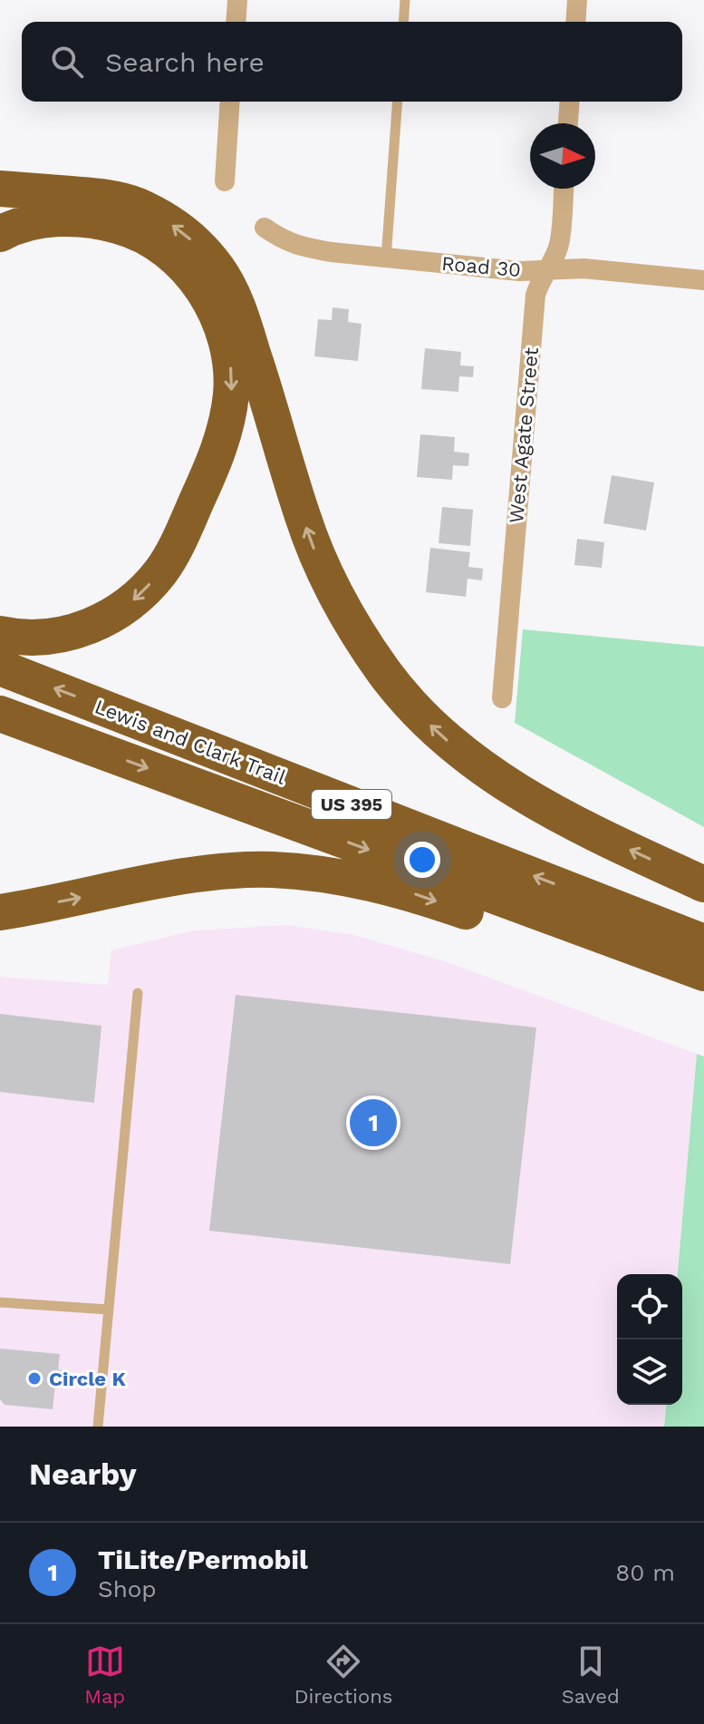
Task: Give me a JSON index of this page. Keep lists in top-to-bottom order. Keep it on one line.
{"streets":{"highway":["Lewis and Clark Trail","US 395"],"street":["Road 30","West Agate Street"]},"crossings":[["Road 30","West Agate Street"]],"places":["Circle K"],"north":"right","page":{"search":"Search here","pins":"1","heading":"Nearby","list":[{"mark":"1","name":"TiLite/Permobil","note":"Shop","value":"80 m"}],"nav":["Map","Directions","Saved"]}}
